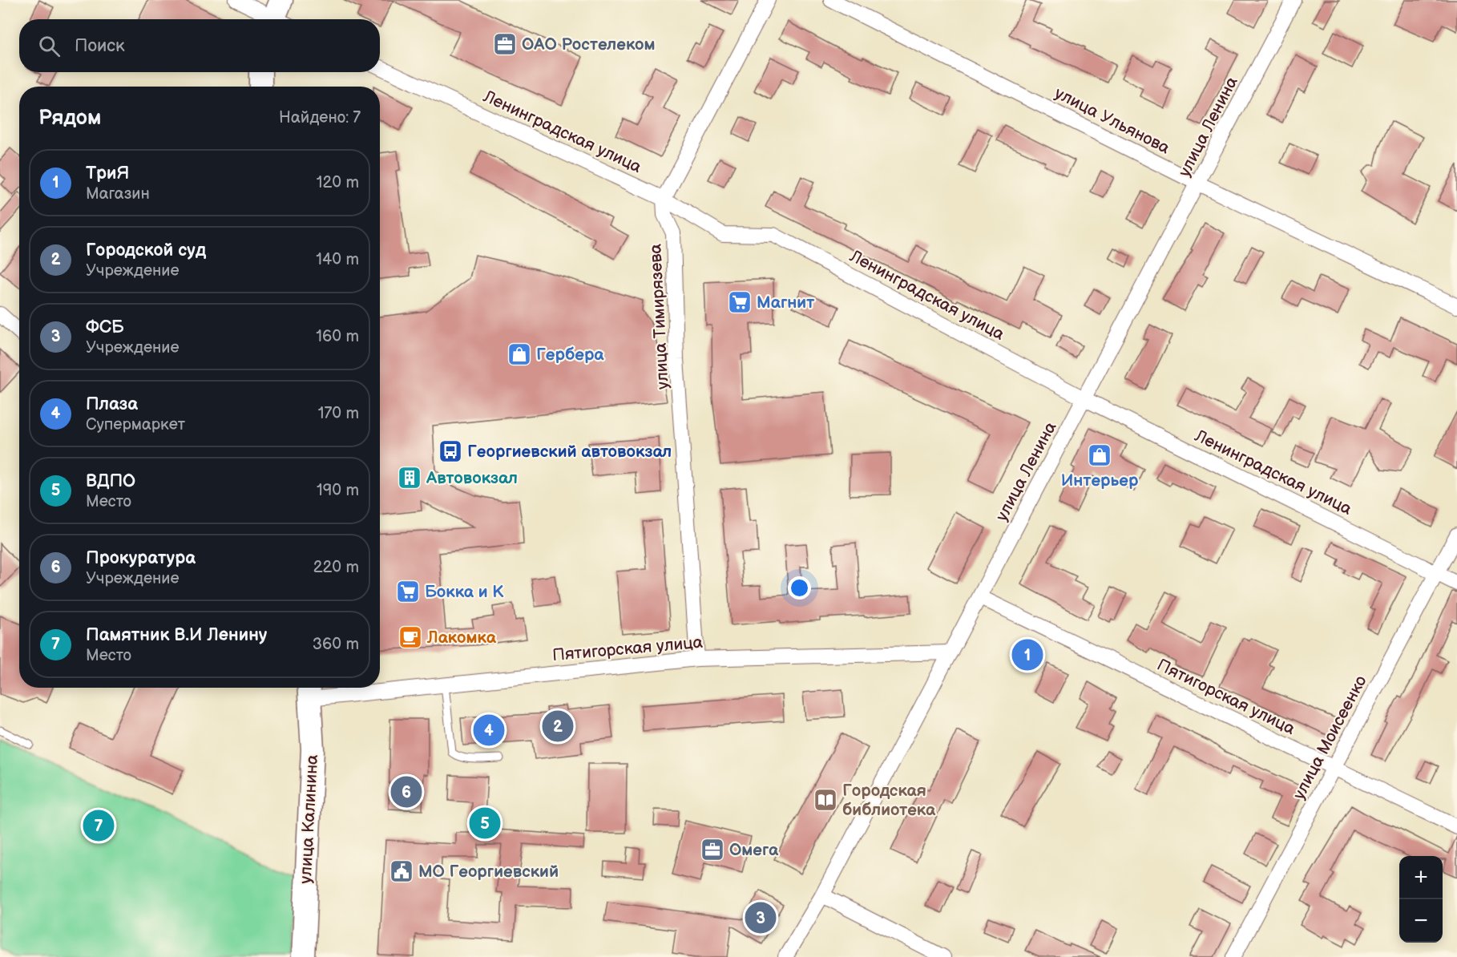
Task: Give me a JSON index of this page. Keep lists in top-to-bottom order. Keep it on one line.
{"streets":{"main road":["улица Калинина"],"street":["улица Ульянова","улица Ленина","Ленинградская улица","улица Тимирязева","Пятигорская улица","улица Моисеенко"]},"crossings":[["улица Ульянова","улица Ленина"],["улица Ленина","Ленинградская улица"],["улица Ленина","Пятигорская улица"],["Ленинградская улица","улица Тимирязева"],["Ленинградская улица","улица Моисеенко"],["улица Тимирязева","Пятигорская улица"],["Пятигорская улица","улица Моисеенко"],["Пятигорская улица","улица Калинина"]],"places":{"office":["ОАО Ростелеком","Омега"],"supermarket":["Магнит","Бокка и К"],"shop":["Гербера","Интерьер"],"bus stop":["Георгиевский автовокзал"],"building":["Автовокзал"],"cafe":["Лакомка"],"library":["Городская библиотека"],"public building":["МО Георгиевский"]},"page":{"search":"Поиск","heading":["Рядом","Найдено: 7"],"list":[{"mark":"1","name":"ТриЯ","note":"Магазин","value":"120 m"},{"mark":"2","name":"Городской суд","note":"Учреждение","value":"140 m"},{"mark":"3","name":"ФСБ","note":"Учреждение","value":"160 m"},{"mark":"4","name":"Плаза","note":"Супермаркет","value":"170 m"},{"mark":"5","name":"ВДПО","note":"Место","value":"190 m"},{"mark":"6","name":"Прокуратура","note":"Учреждение","value":"220 m"},{"mark":"7","name":"Памятник В.И Ленину","note":"Место","value":"360 m"}],"pins":["1","2","4","6","5","7","3"],"map_buttons":["+","−"]}}
